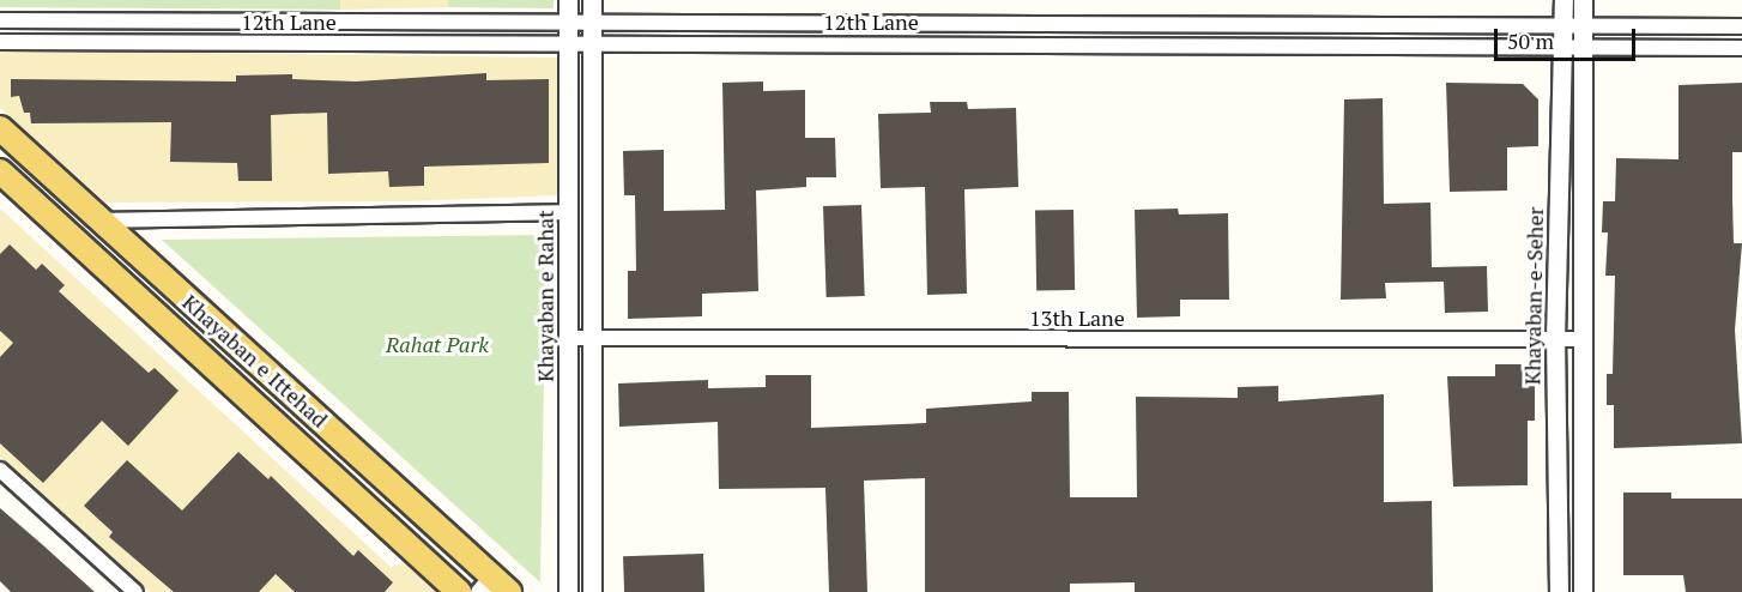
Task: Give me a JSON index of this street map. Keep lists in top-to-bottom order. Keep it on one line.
{"streets":{"main road":["Khayaban e Ittehad"],"street":["12th Lane","Khayaban e Rahat","Khayaban-e-Seher","13th Lane"]},"crossings":[["12th Lane","Khayaban e Rahat"],["12th Lane","Khayaban-e-Seher"],["Khayaban e Rahat","13th Lane"],["Khayaban-e-Seher","13th Lane"]],"parks":["Rahat Park"],"scale_bar":"50 m"}
